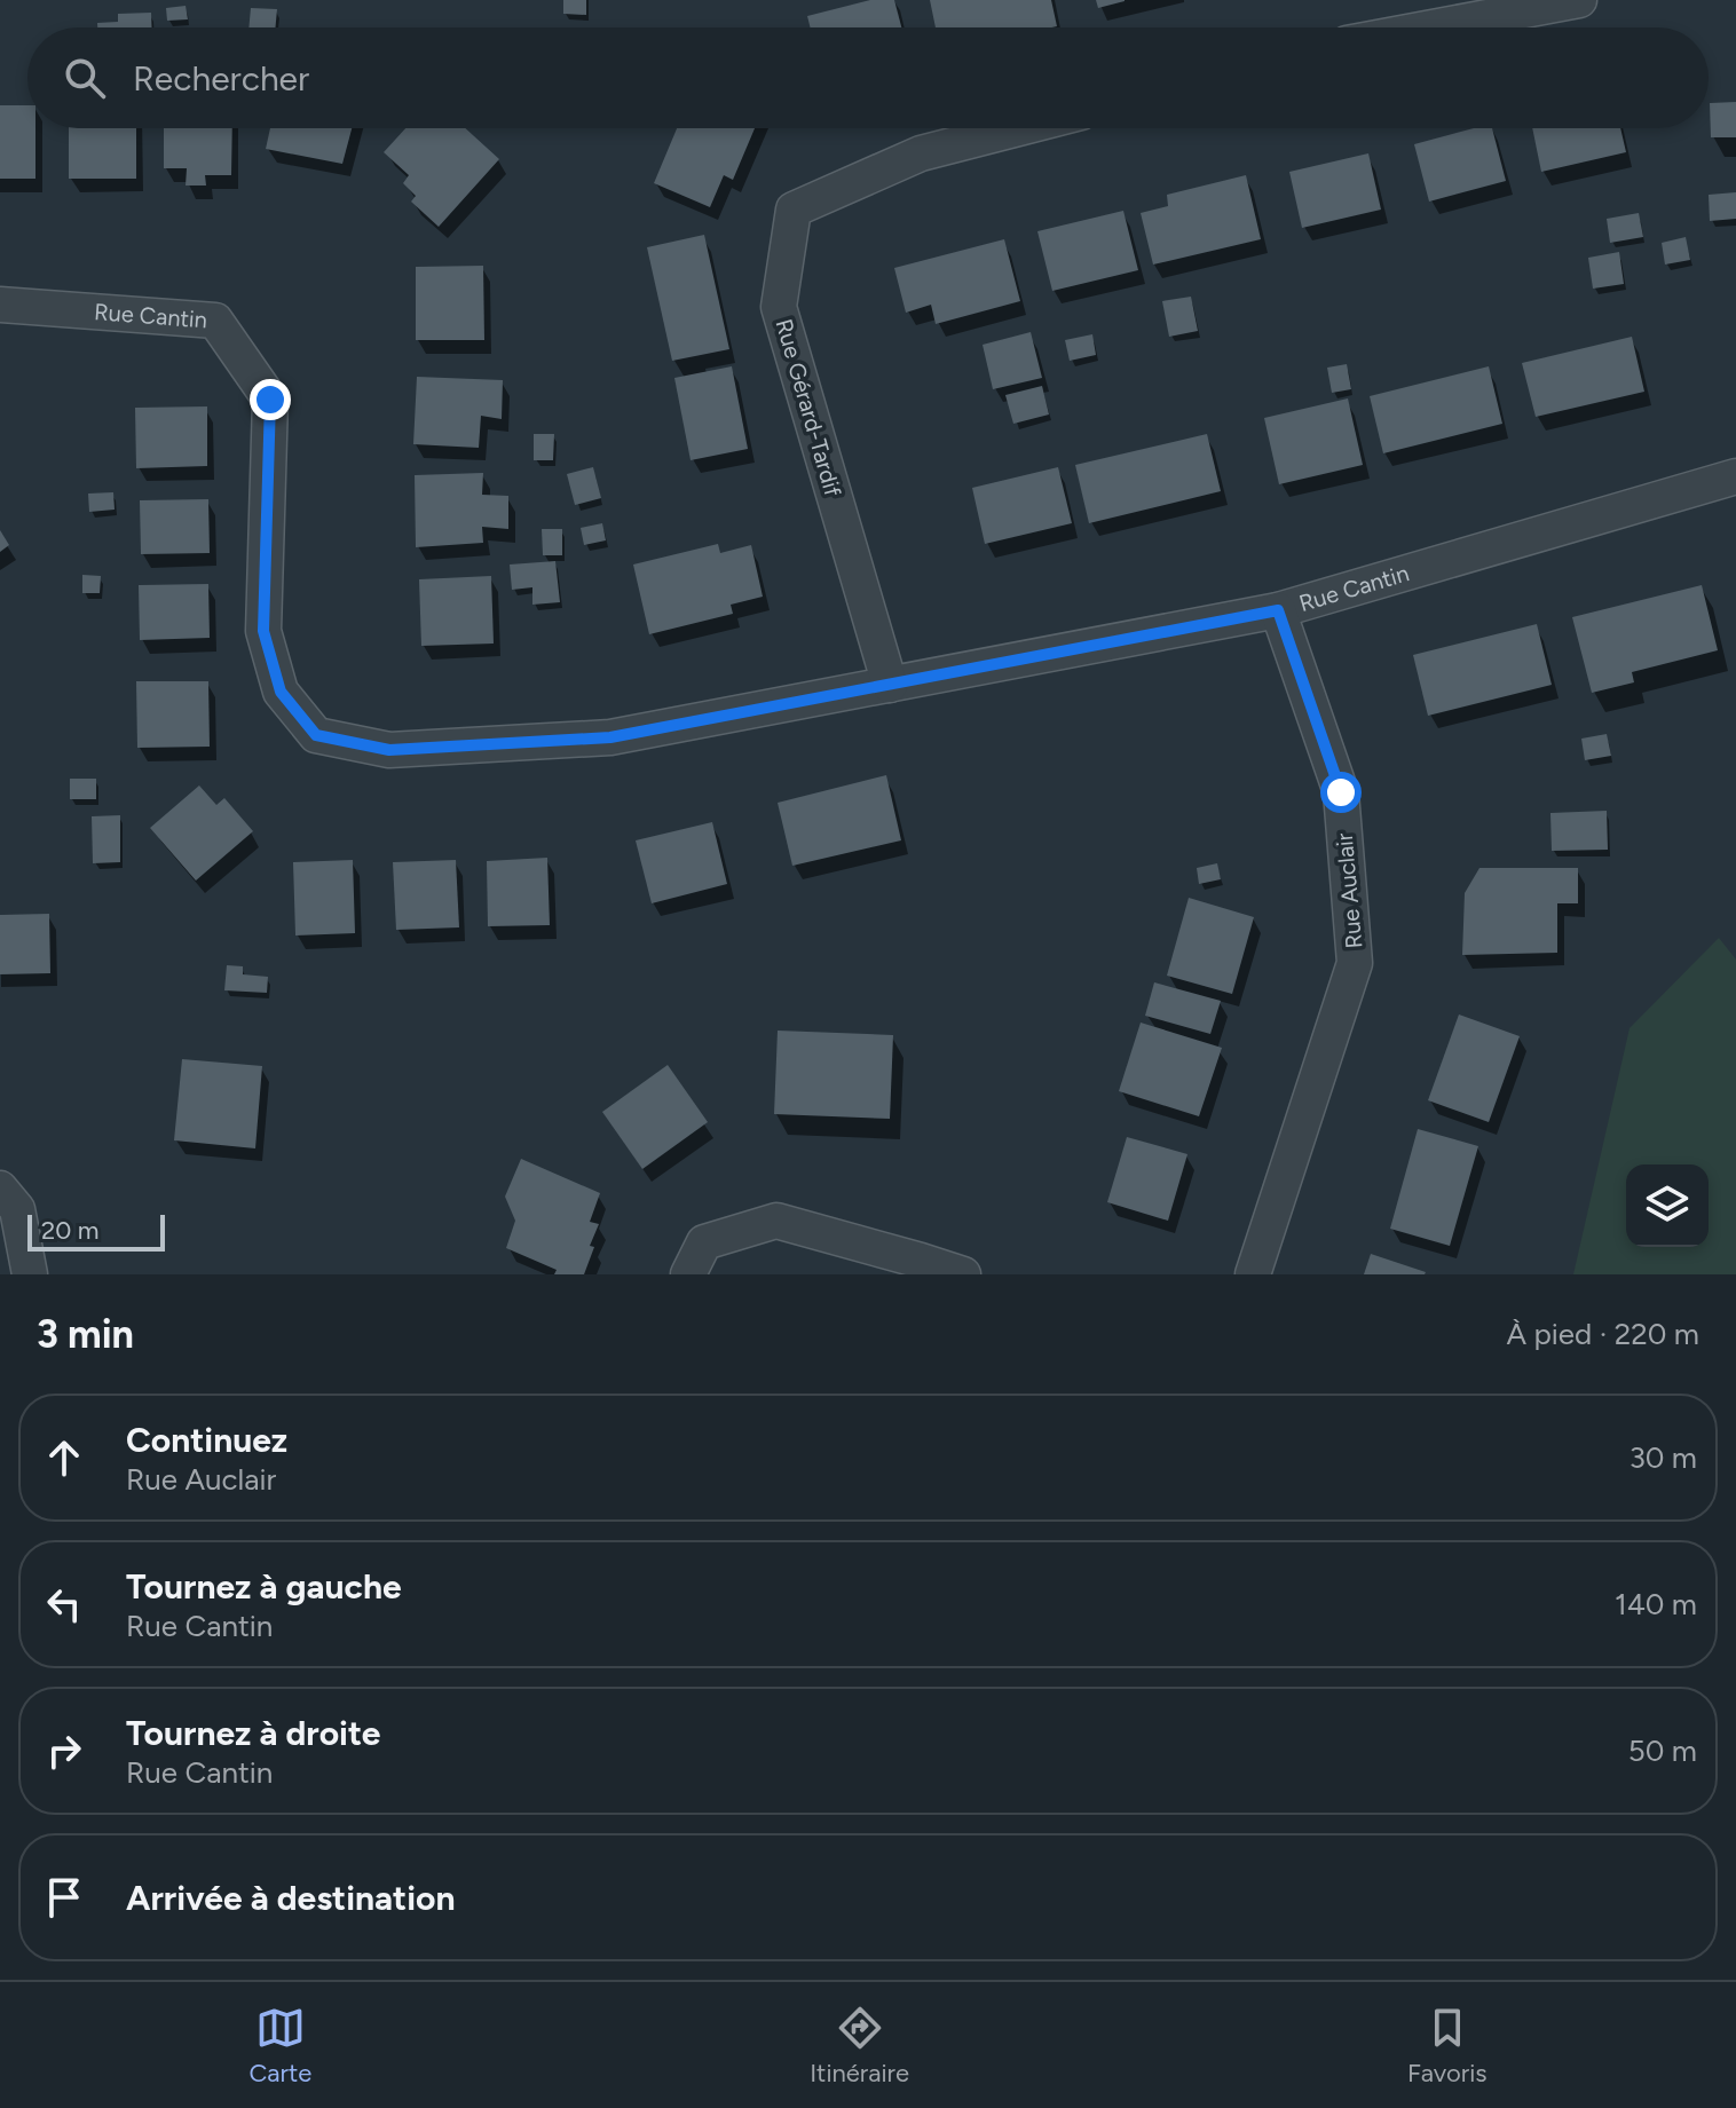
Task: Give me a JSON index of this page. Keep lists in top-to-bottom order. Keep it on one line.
{"streets":{"street":["Rue Cantin","Rue Gérard-Tardif","Rue Auclair"]},"crossings":[["Rue Cantin","Rue Gérard-Tardif"],["Rue Cantin","Rue Auclair"]],"scale_bar":"20 m","page":{"search":"Rechercher","scale":"20 m","heading":["3 min","À pied · 220 m"],"list":[["Continuez","Rue Auclair","30 m"],["Tournez à gauche","Rue Cantin","140 m"],["Tournez à droite","Rue Cantin","50 m"],"Arrivée à destination"],"nav":["Carte","Itinéraire","Favoris"]}}
